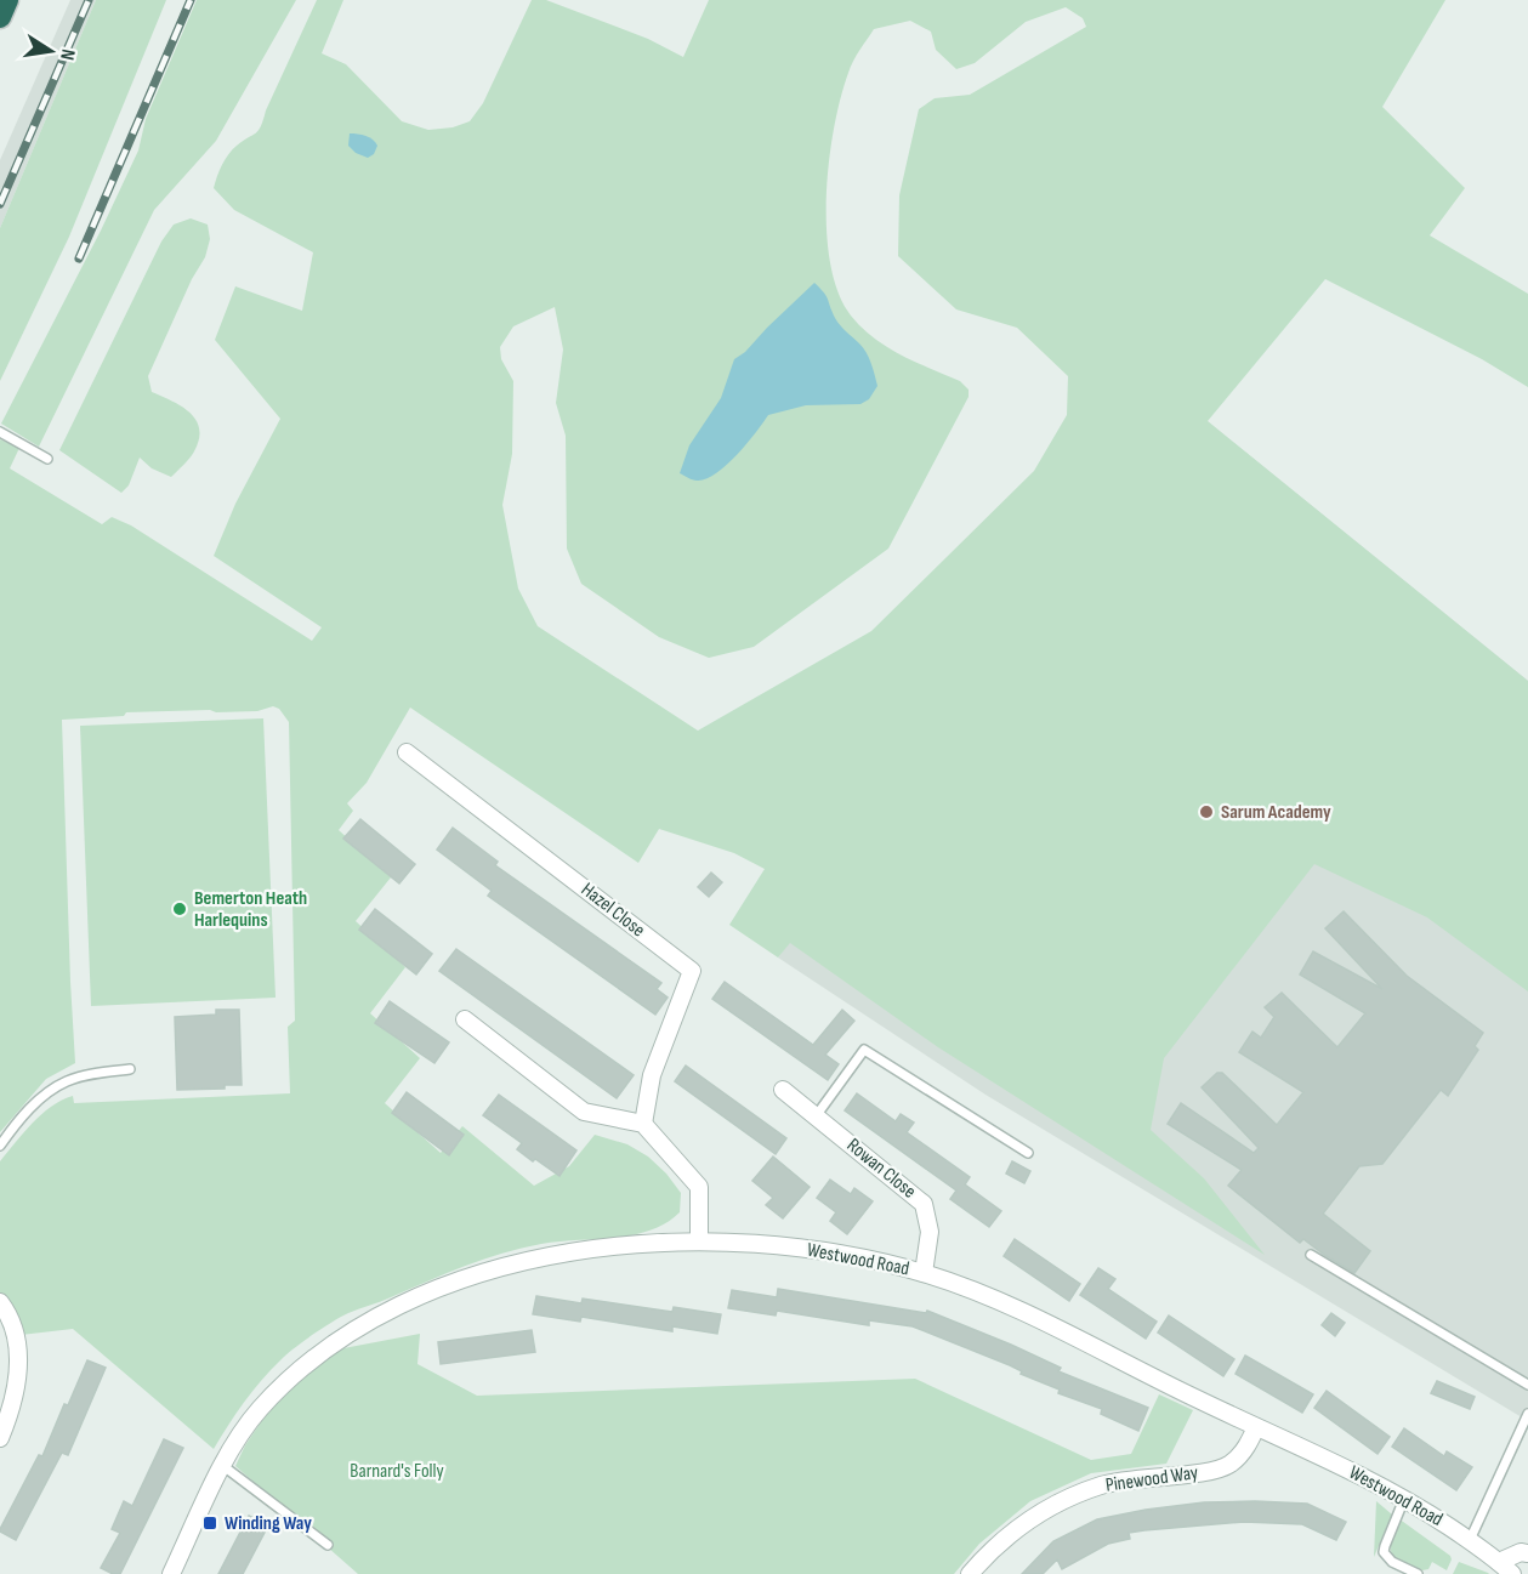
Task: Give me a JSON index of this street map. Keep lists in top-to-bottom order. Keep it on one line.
{"streets":{"street":["Hazel Close","Rowan Close","Westwood Road","Pinewood Way"]},"crossings":[["Rowan Close","Westwood Road"],["Westwood Road","Pinewood Way"]],"parks":["Barnard's Folly"],"places":{"other":["Sarum Academy","Bemerton Heath Harlequins"],"transit":["Winding Way"]},"north":"right"}
